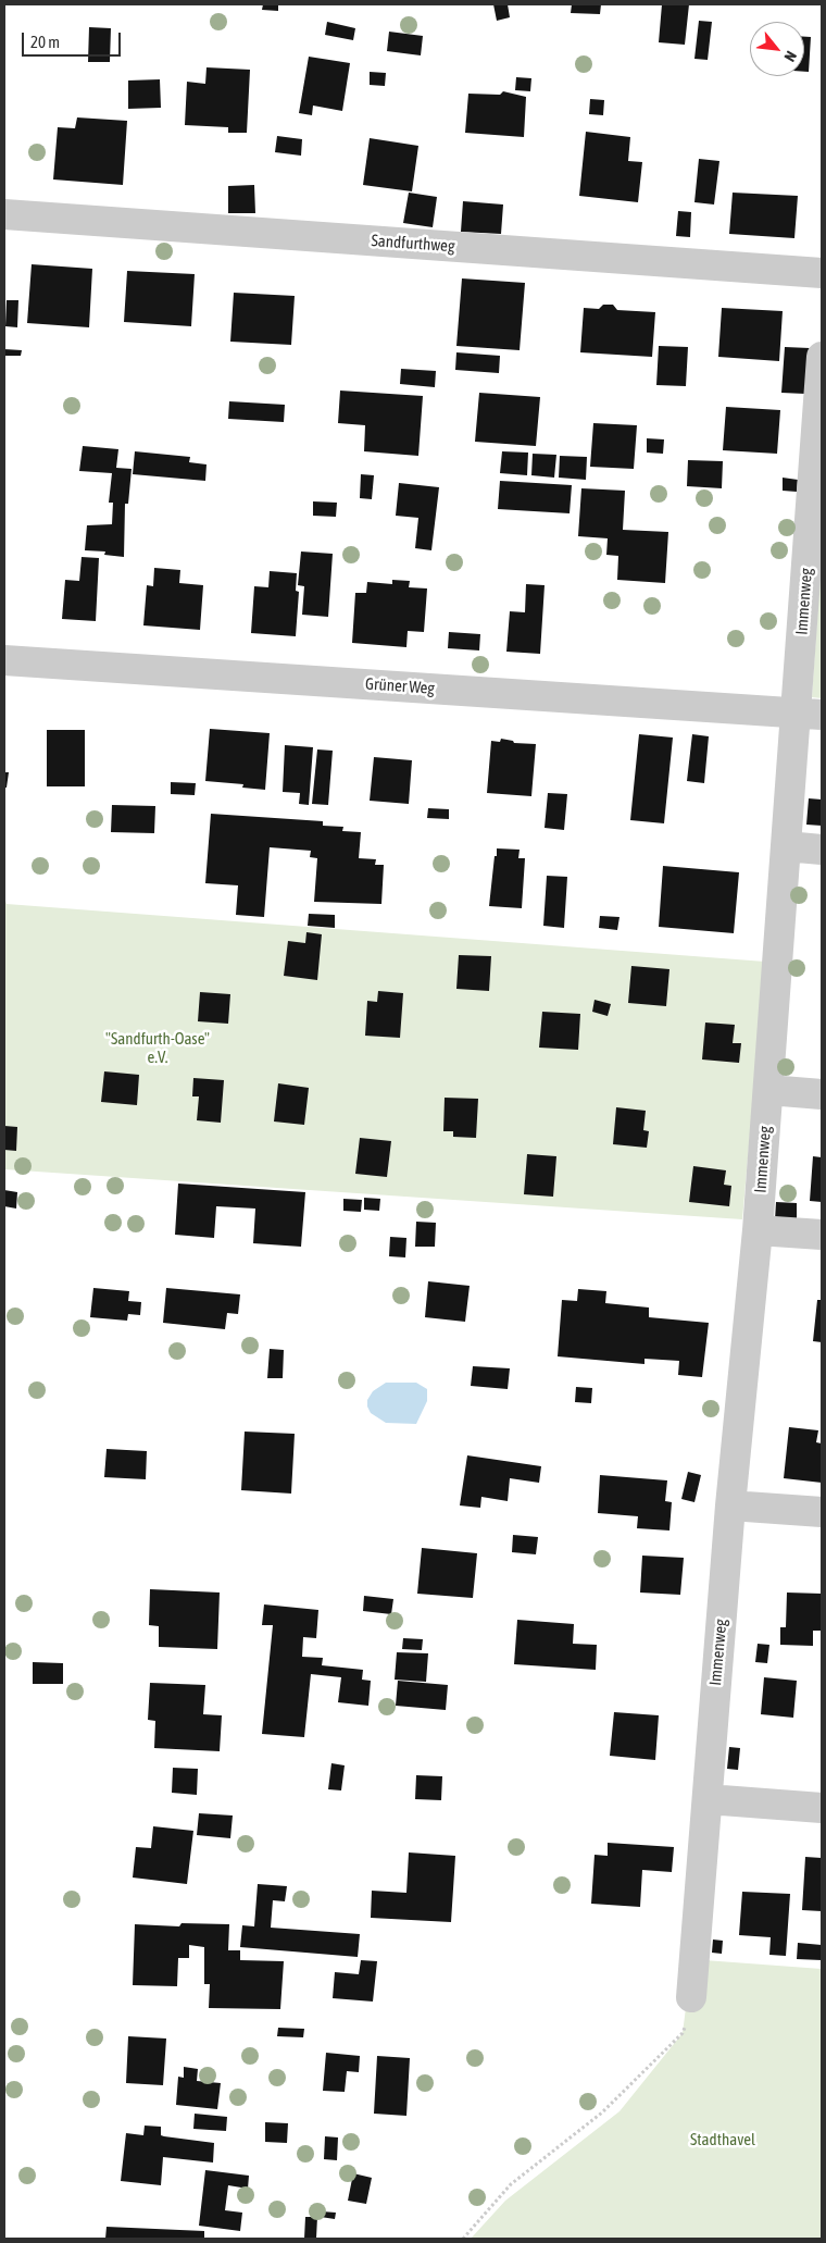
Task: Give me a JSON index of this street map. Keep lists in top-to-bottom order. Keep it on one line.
{"streets":{"street":["Sandfurthweg","Immenweg","Grüner Weg"]},"crossings":[["Immenweg","Grüner Weg"]],"parks":["\"Sandfurth-Oase\" e.V.","Stadthavel"],"scale_bar":"20 m","north":"bottom right"}
